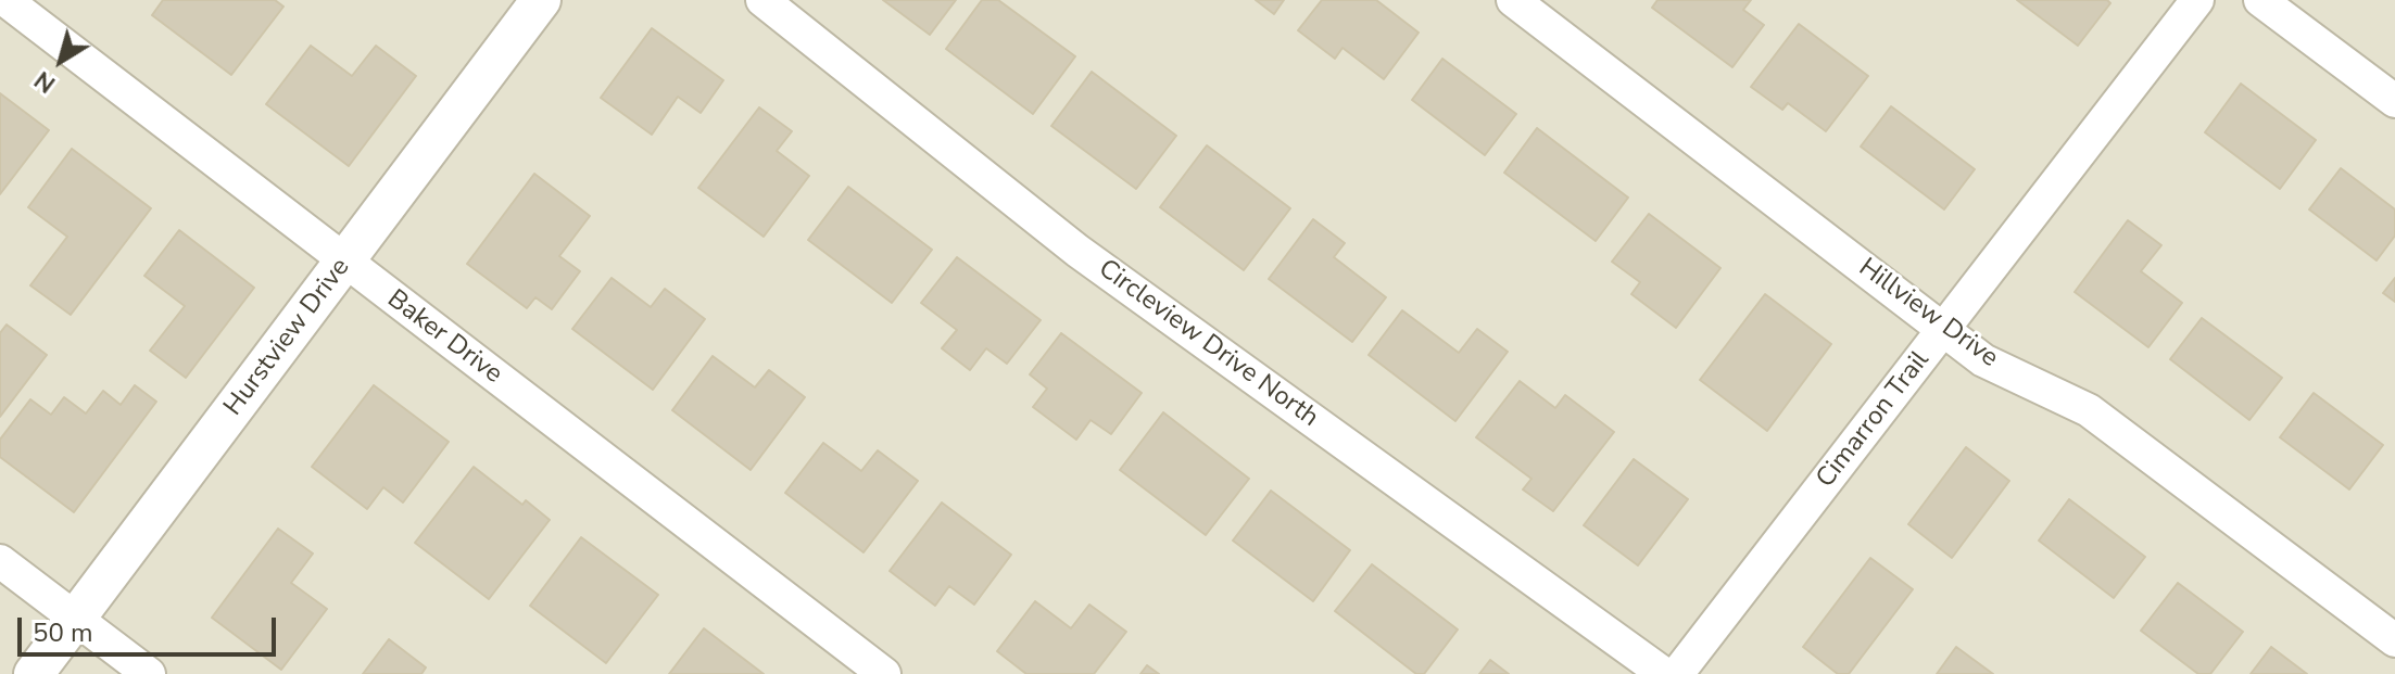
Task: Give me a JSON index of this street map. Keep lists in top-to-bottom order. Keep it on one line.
{"streets":{"street":["Hillview Drive","Hurstview Drive","Baker Drive","Circleview Drive North","Cimarron Trail"]},"crossings":[["Hillview Drive","Cimarron Trail"],["Hurstview Drive","Baker Drive"]],"scale_bar":"50 m","north":"bottom left"}
